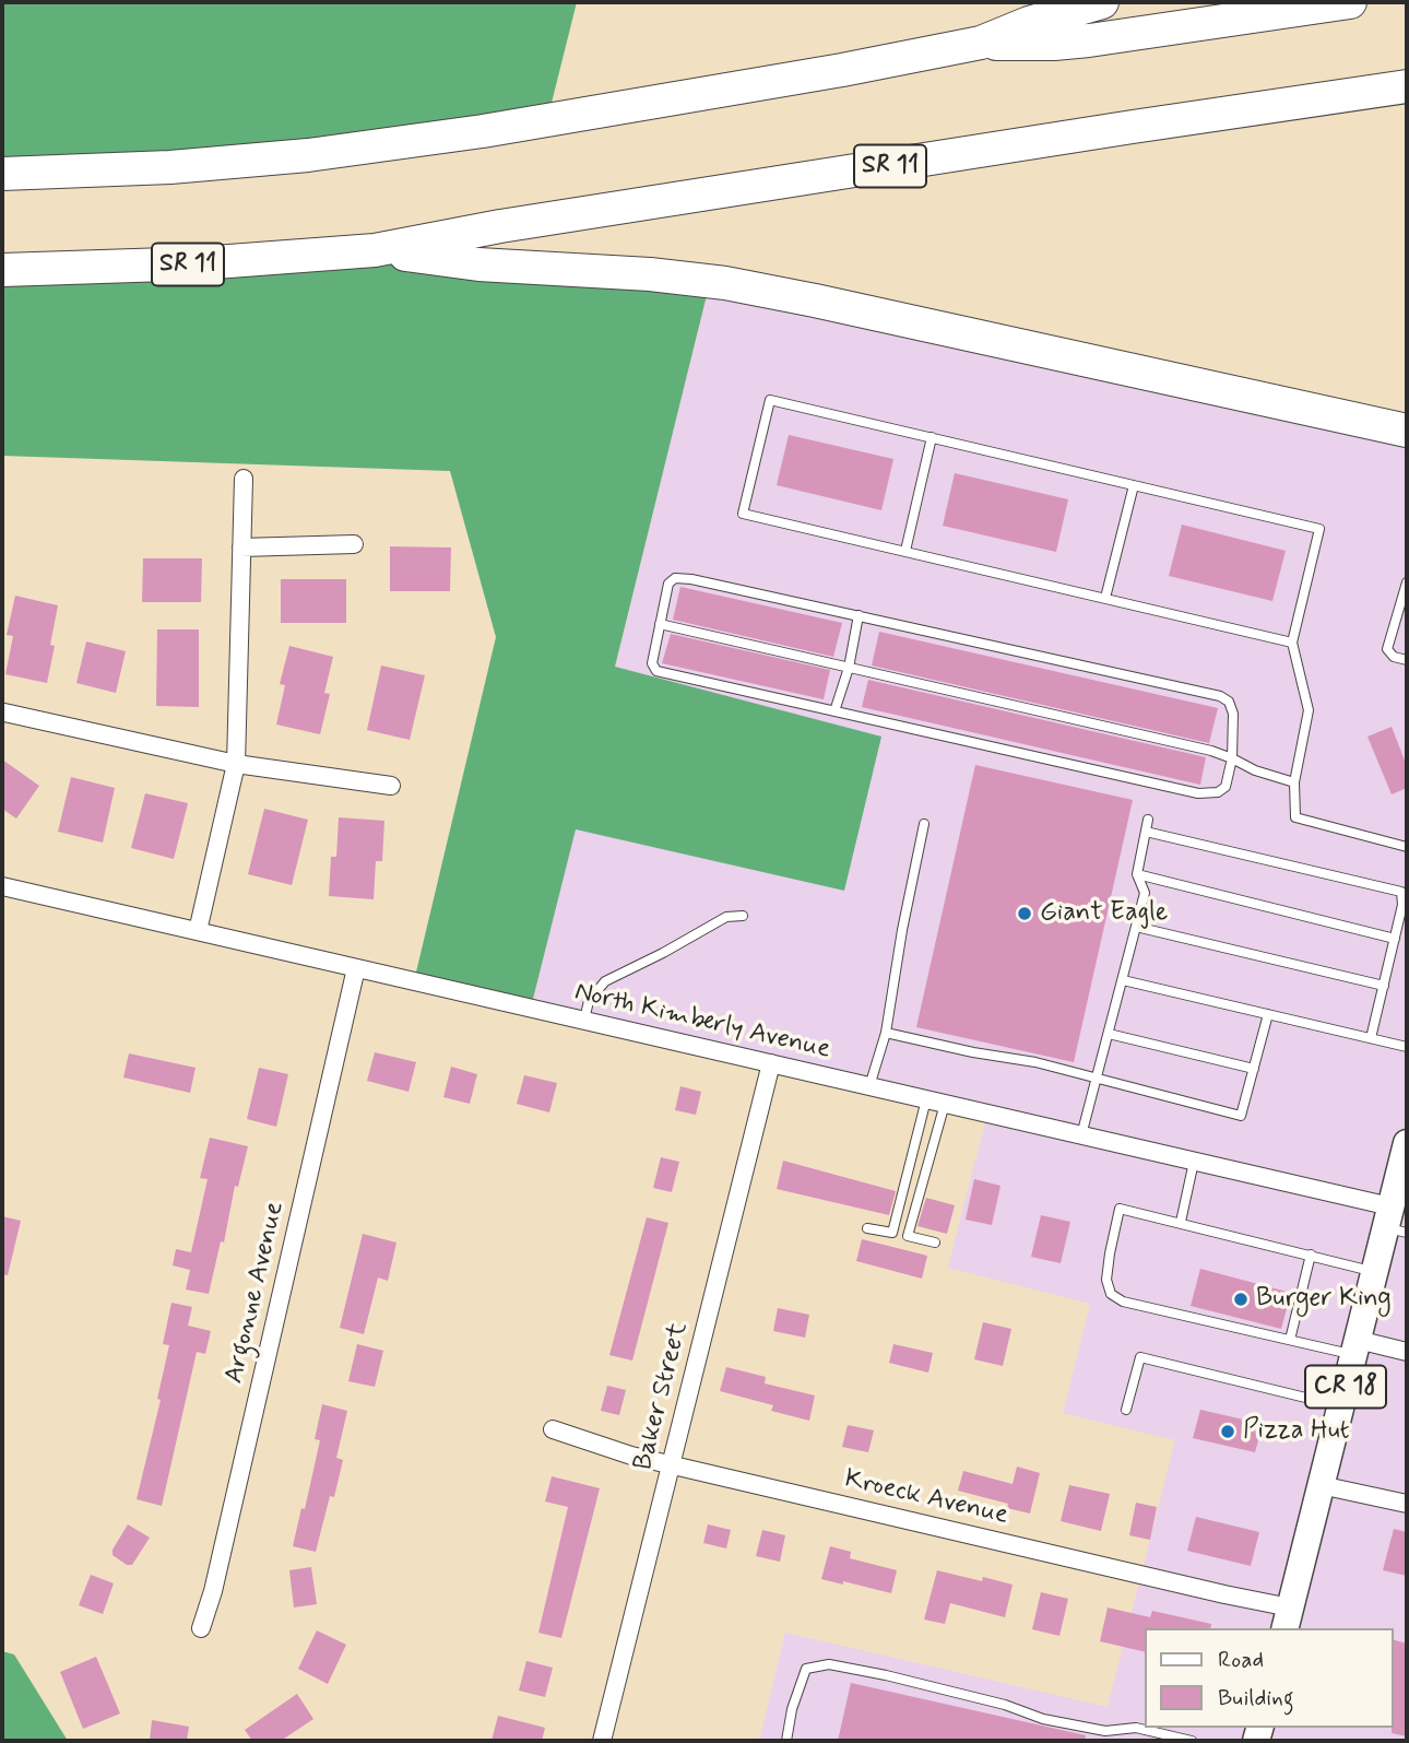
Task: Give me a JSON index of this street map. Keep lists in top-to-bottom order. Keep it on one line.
{"streets":{"highway":["SR 11"],"main road":["CR 18"],"street":["North Kimberly Avenue","Argonne Avenue","Baker Street","Kroeck Avenue"]},"crossings":[["North Kimberly Avenue","Argonne Avenue"],["North Kimberly Avenue","CR 18"],["North Kimberly Avenue","Baker Street"],["CR 18","Kroeck Avenue"],["Baker Street","Kroeck Avenue"]],"places":["Giant Eagle","Burger King","Pizza Hut"],"legend":["Road","Building"]}
